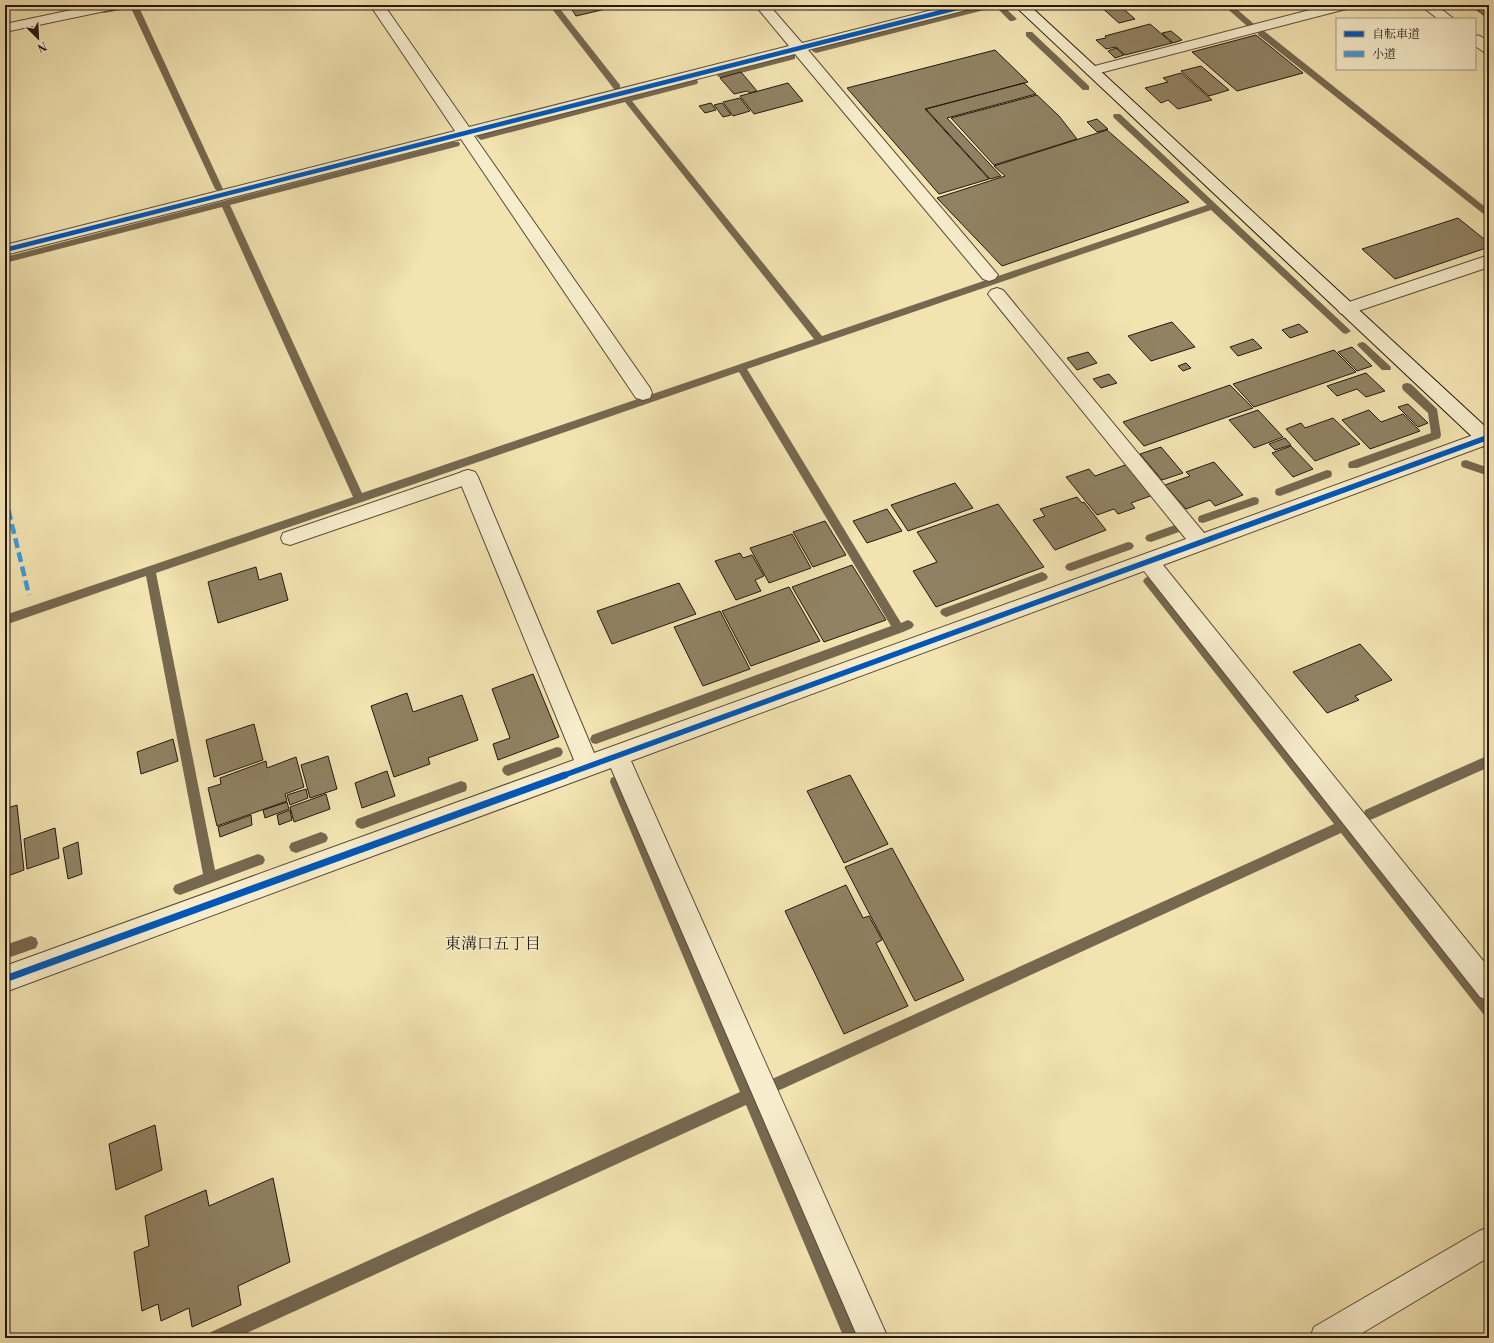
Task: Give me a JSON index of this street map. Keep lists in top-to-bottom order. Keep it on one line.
{"districts":["東溝口五丁目"],"legend":["自転車道","小道"],"north":"bottom right"}
